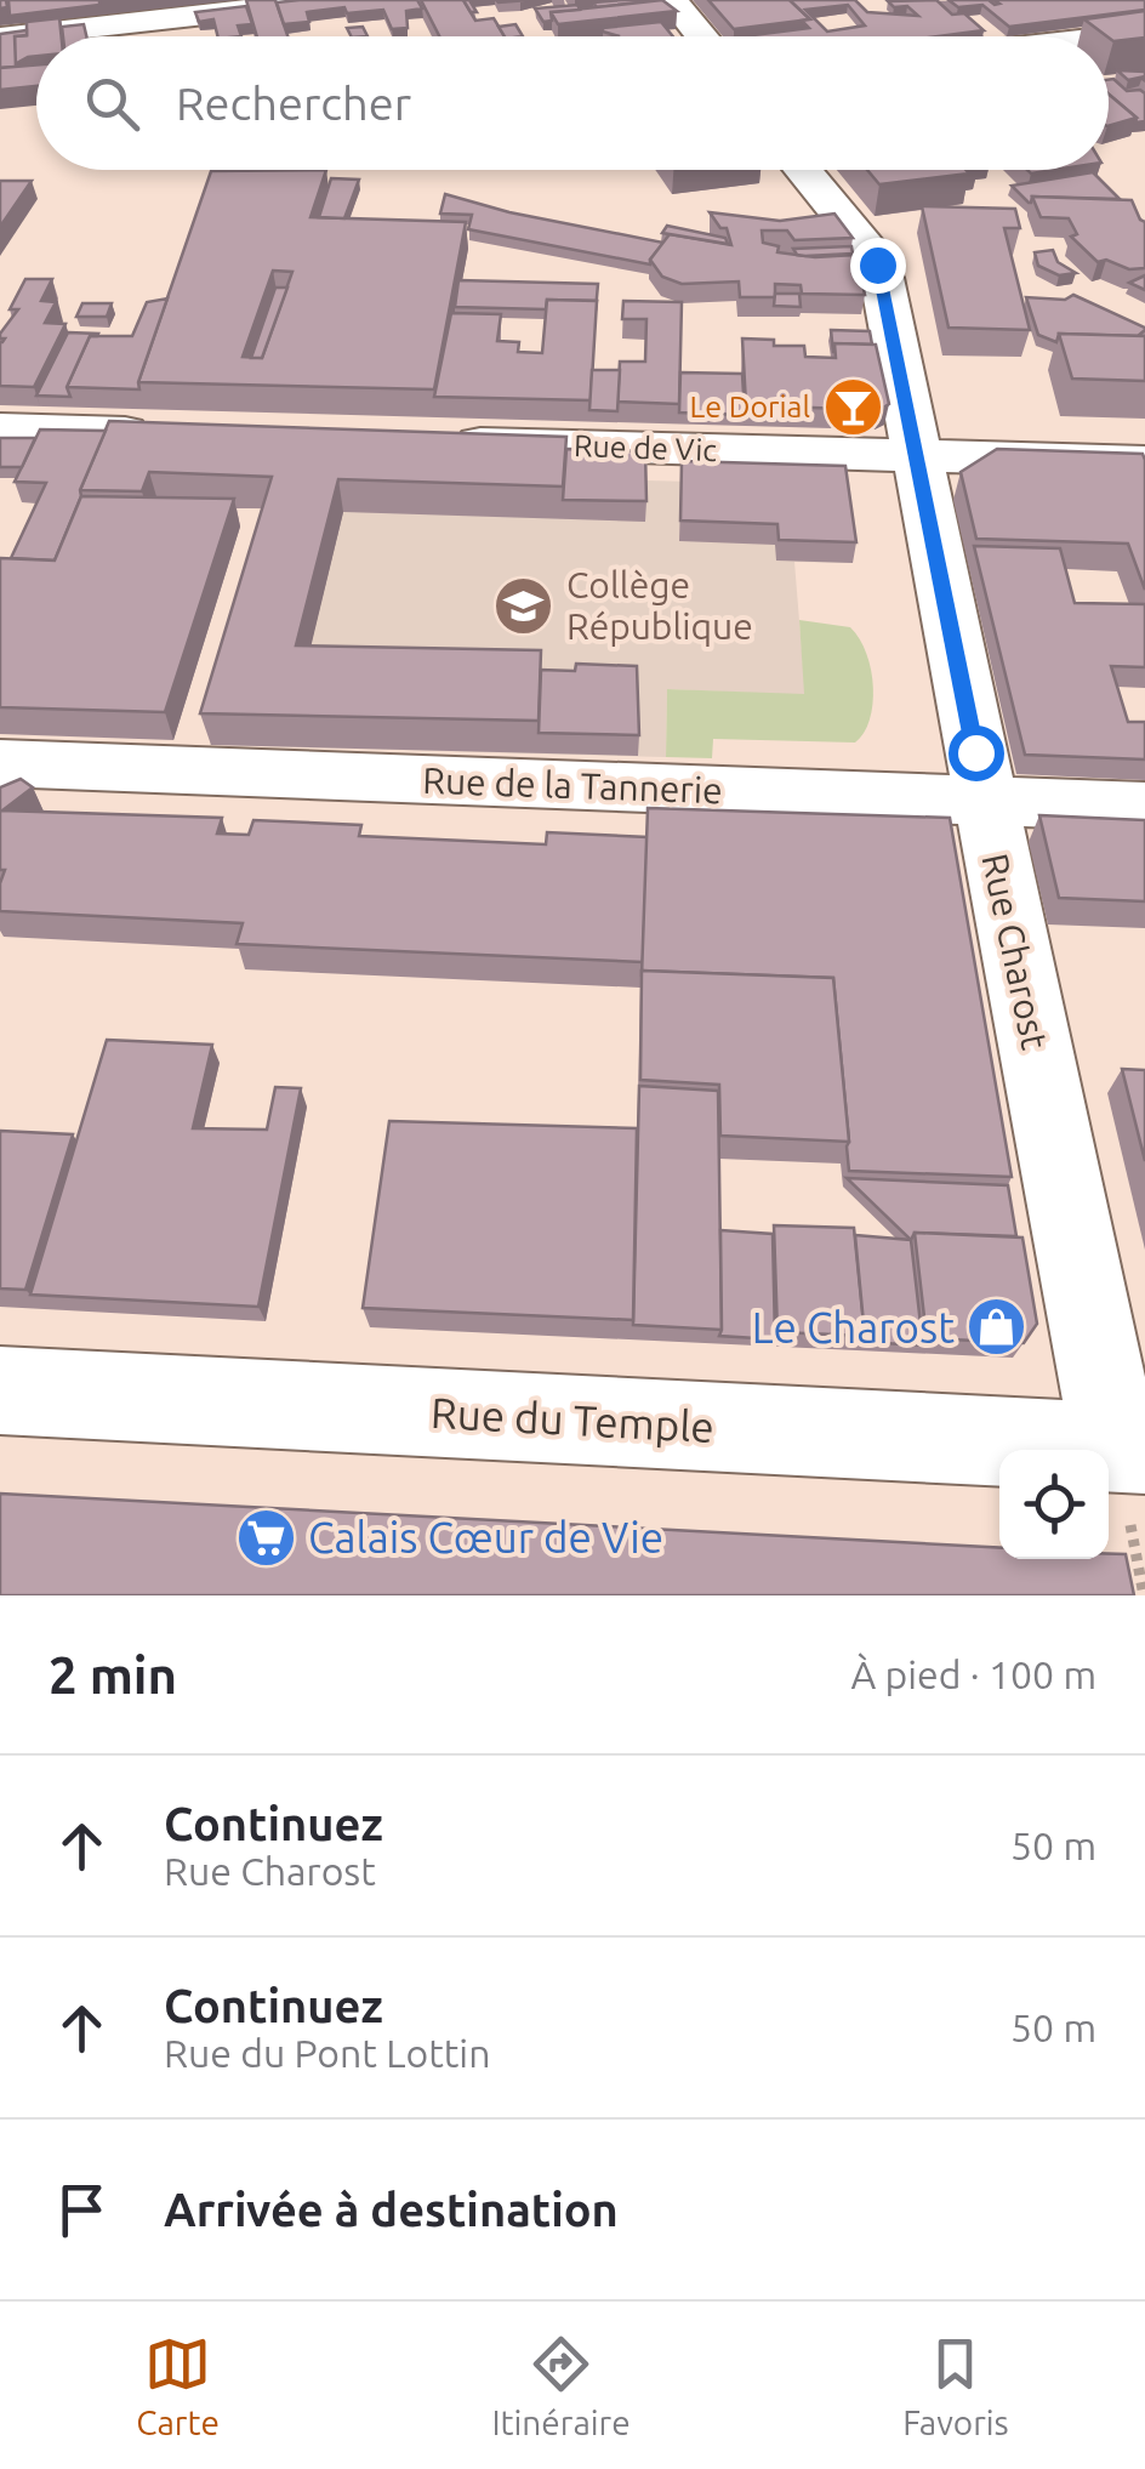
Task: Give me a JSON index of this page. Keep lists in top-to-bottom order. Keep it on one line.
{"streets":{"street":["Rue de Vic","Rue de la Tannerie","Rue Charost","Rue du Temple"]},"crossings":[["Rue de Vic","Rue Charost"],["Rue de la Tannerie","Rue Charost"],["Rue Charost","Rue du Temple"]],"places":{"bar":["Le Dorial"],"school or university":["Collège République"],"shop":["Le Charost"],"supermarket":["Calais Cœur de Vie"]},"page":{"search":"Rechercher","heading":["2 min","À pied · 100 m"],"list":[["Continuez","Rue Charost","50 m"],["Continuez","Rue du Pont Lottin","50 m"],"Arrivée à destination"],"nav":["Carte","Itinéraire","Favoris"]}}
